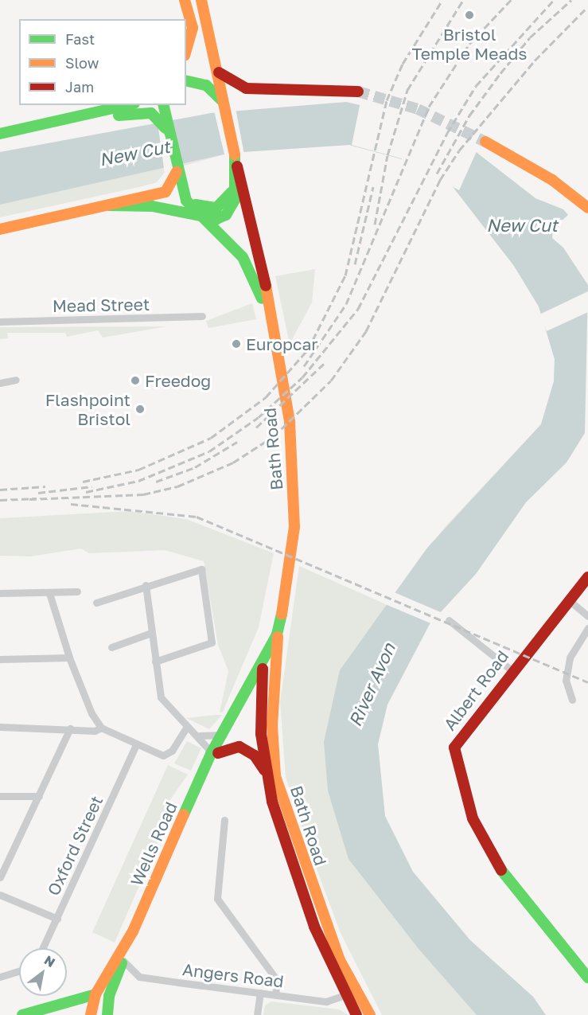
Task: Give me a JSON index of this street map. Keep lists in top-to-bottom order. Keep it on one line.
{"streets":{"main road":["Bath Road","Albert Road","Wells Road"],"street":["Mead Street","Oxford Street","Angers Road"]},"crossings":[["Bath Road","Wells Road"],["Bath Road","Angers Road"],["Wells Road","Angers Road"]],"water":["New Cut","River Avon"],"places":["Bristol Temple Meads","Europcar","Freedog","Flashpoint Bristol"],"legend":["Fast","Slow","Jam"],"north":"top right"}
